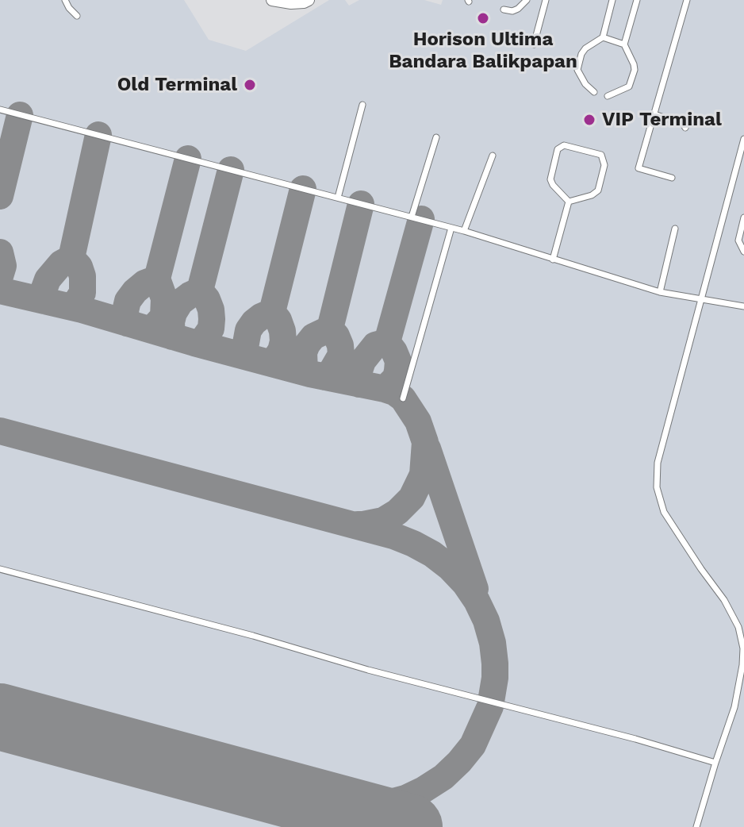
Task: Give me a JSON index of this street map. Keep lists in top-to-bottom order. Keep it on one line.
{"places":["Horison Ultima Bandara Balikpapan","Old Terminal","VIP Terminal"]}
